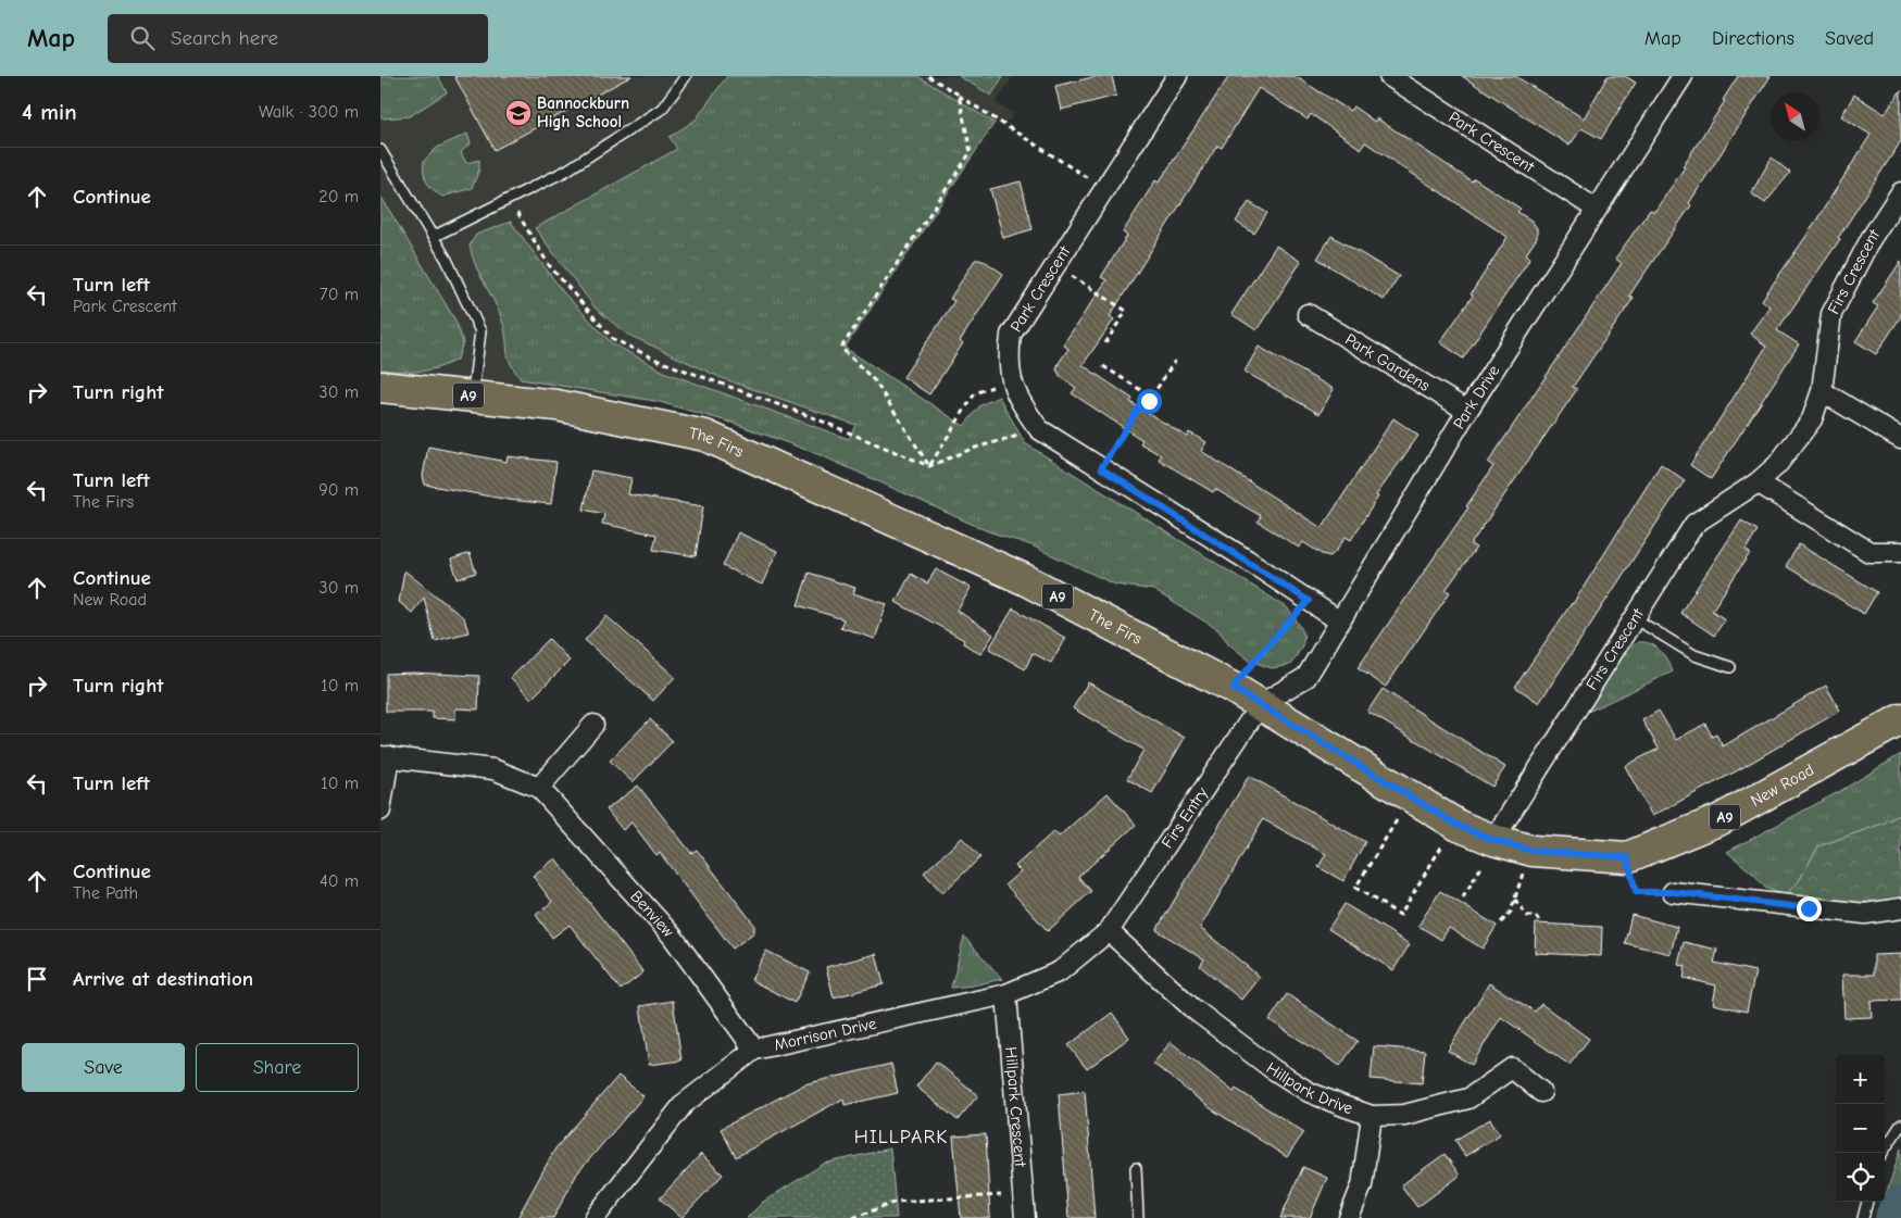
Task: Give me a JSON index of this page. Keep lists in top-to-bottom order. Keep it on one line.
{"streets":{"main road":["A9","The Firs","New Road"],"street":["Park Crescent","Firs Crescent","Park Gardens","Park Drive","Firs Entry","Benview","Morrison Drive","Hillpark Drive","Hillpark Crescent"]},"crossings":[["Park Crescent","Park Drive"],["Firs Crescent","The Firs"],["Park Gardens","Park Drive"],["A9","The Firs"],["Park Drive","The Firs"],["Park Drive","Firs Entry"],["The Firs","New Road"],["The Firs","Firs Entry"],["Firs Entry","Morrison Drive"],["Firs Entry","Hillpark Drive"],["Benview","Morrison Drive"],["Morrison Drive","Hillpark Drive"],["Morrison Drive","Hillpark Crescent"]],"districts":["HILLPARK"],"places":{"school or university":["Bannockburn High School"]},"north":"top left","page":{"header":"Map","search":"Search here","nav":["Map","Directions","Saved"],"heading":["4 min","Walk · 300 m"],"list":[["Continue","20 m"],["Turn left","Park Crescent","70 m"],["Turn right","30 m"],["Turn left","The Firs","90 m"],["Continue","New Road","30 m"],["Turn right","10 m"],["Turn left","10 m"],["Continue","The Path","40 m"],"Arrive at destination"],"buttons":["Save","Share"],"map_buttons":["+","−"]}}
